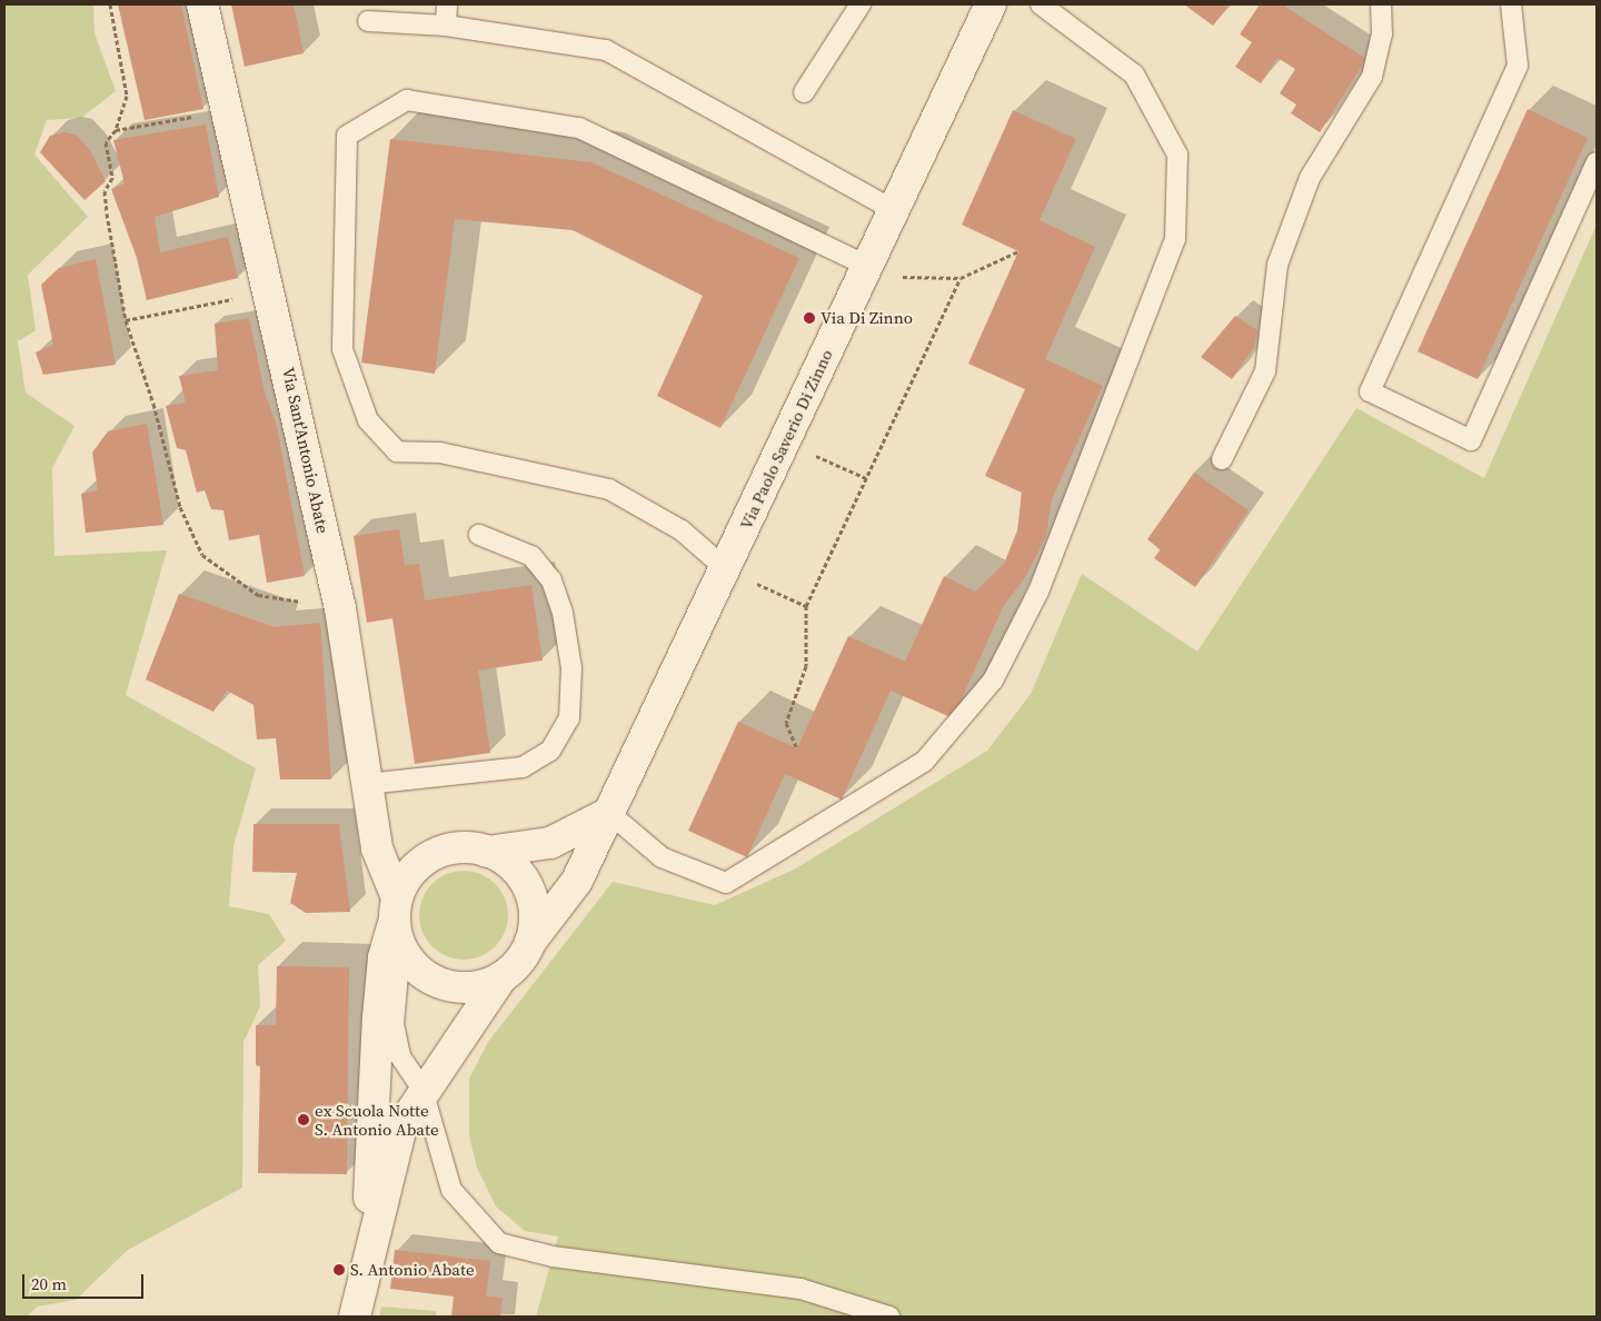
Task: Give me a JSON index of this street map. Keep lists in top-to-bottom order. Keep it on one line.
{"streets":{"street":["Via Paolo Saverio Di Zinno","Via Sant'Antonio Abate"]},"crossings":[["Via Paolo Saverio Di Zinno","Via Sant'Antonio Abate"]],"places":["Via Di Zinno","ex Scuola Notte S. Antonio Abate","S. Antonio Abate"],"scale_bar":"20 m"}
